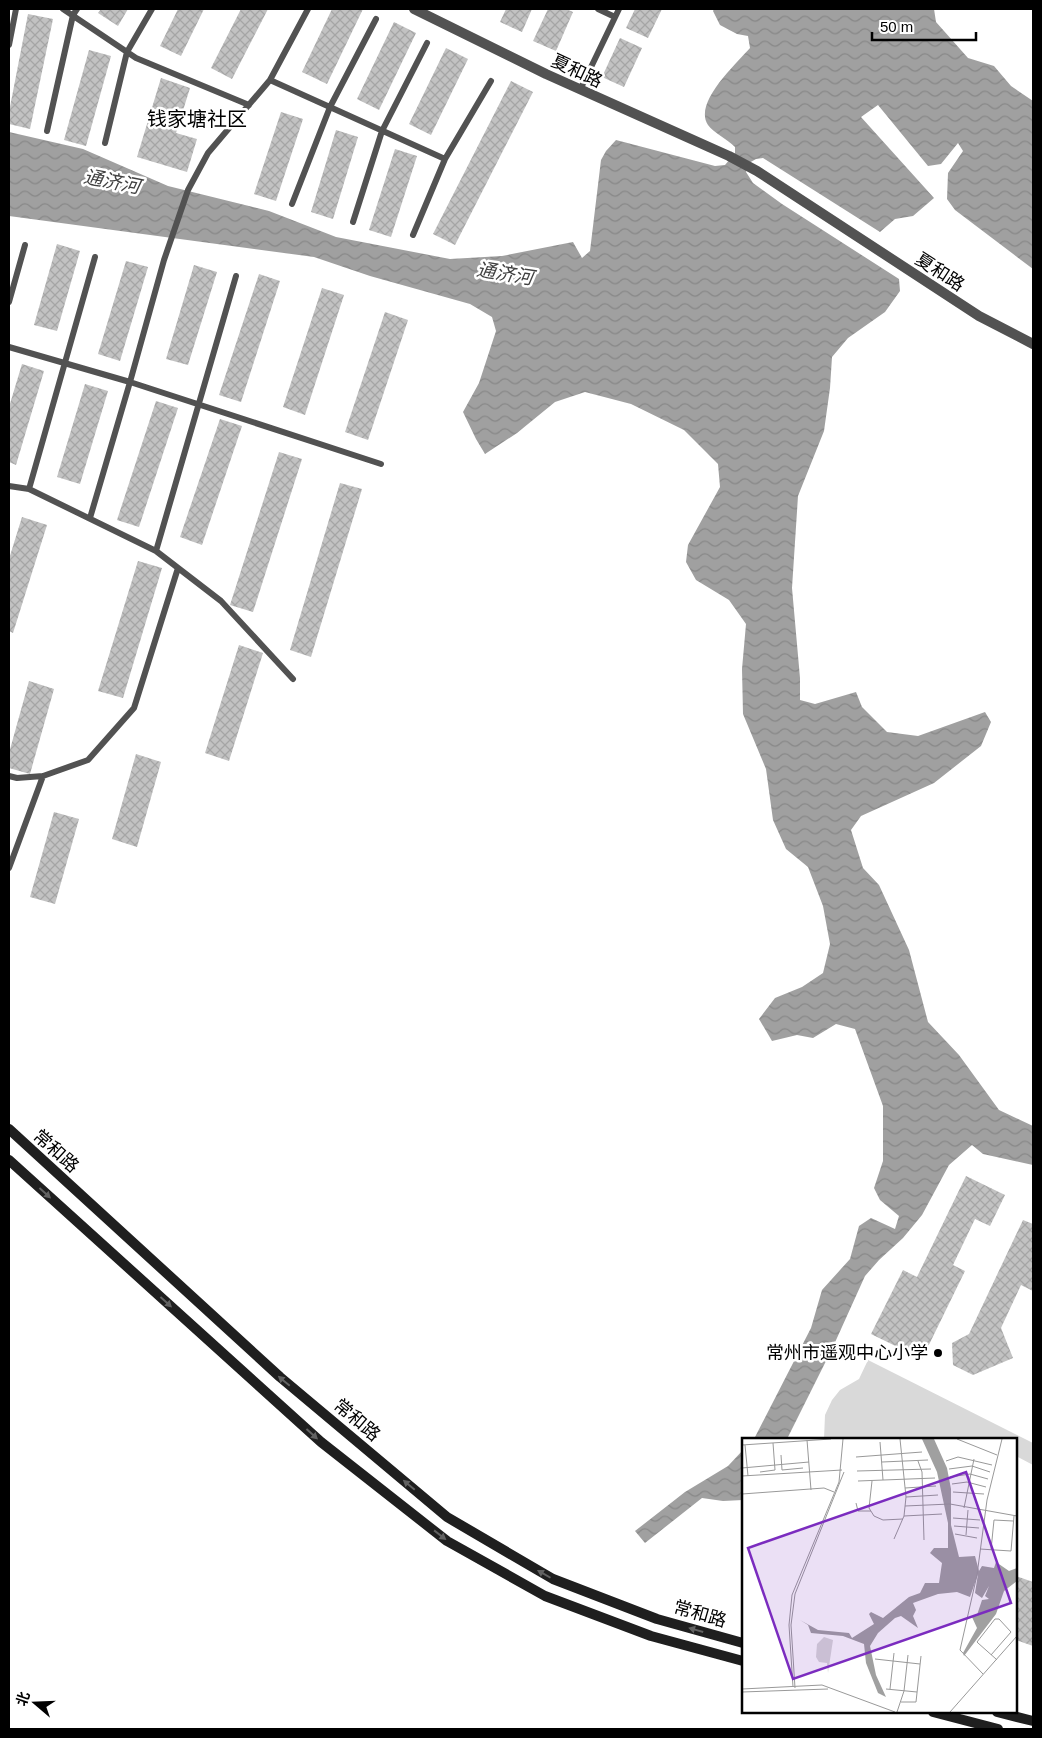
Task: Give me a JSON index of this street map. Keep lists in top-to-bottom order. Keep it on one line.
{"streets":{"street":["夏和路","常和路"]},"districts":["钱家塘社区"],"water":["通济河"],"places":["常州市遥观中心小学"],"scale_bar":"50 m","north":"left"}
